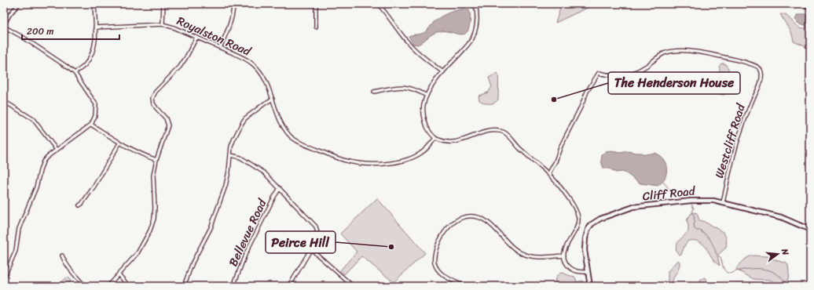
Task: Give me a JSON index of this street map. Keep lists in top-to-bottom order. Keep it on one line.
{"streets":{"street":["Royalston Road","Westcliff Road","Cliff Road","Bellevue Road"]},"crossings":[["Westcliff Road","Cliff Road"]],"places":["The Henderson House","Peirce Hill"],"scale_bar":"200 m","north":"right"}
